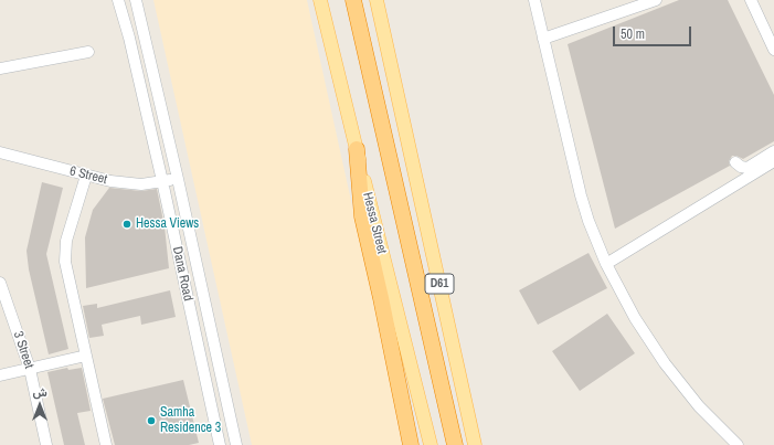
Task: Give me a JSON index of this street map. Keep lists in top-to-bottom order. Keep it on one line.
{"streets":{"main road":["Hessa Street","D61"],"street":["6 Street","Dana Road","3 Street"]},"crossings":[["6 Street","Dana Road"]],"places":["Hessa Views","Samha Residence 3"],"scale_bar":"50 m","north":"top"}
